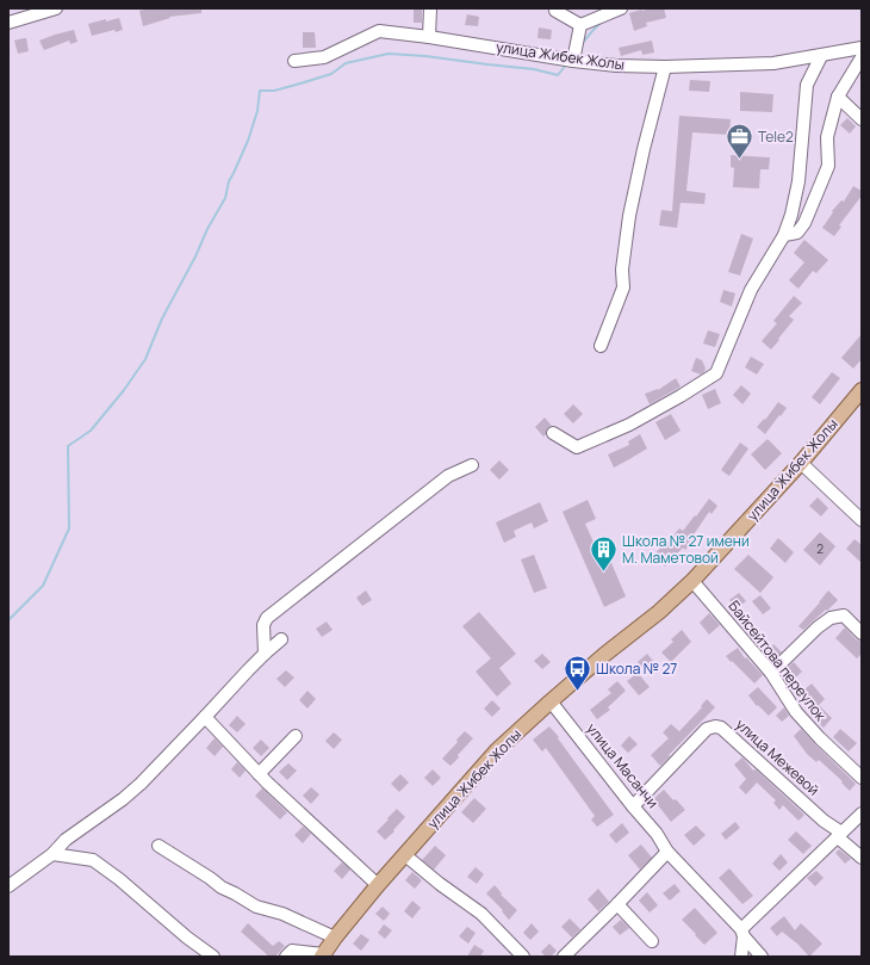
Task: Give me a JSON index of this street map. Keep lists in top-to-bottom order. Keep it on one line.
{"streets":{"main road":["улица Жибек Жолы"],"street":["Байсейтова переулок","улица Межевой","улица Масанчи"]},"crossings":[["улица Жибек Жолы","Байсейтова переулок"],["улица Жибек Жолы","улица Масанчи"],["улица Межевой","улица Масанчи"]],"places":{"office":["Tele2"],"building":["Школа № 27 имени М. Маметовой"],"bus stop":["Школа № 27"]},"house_numbers":["2"]}
